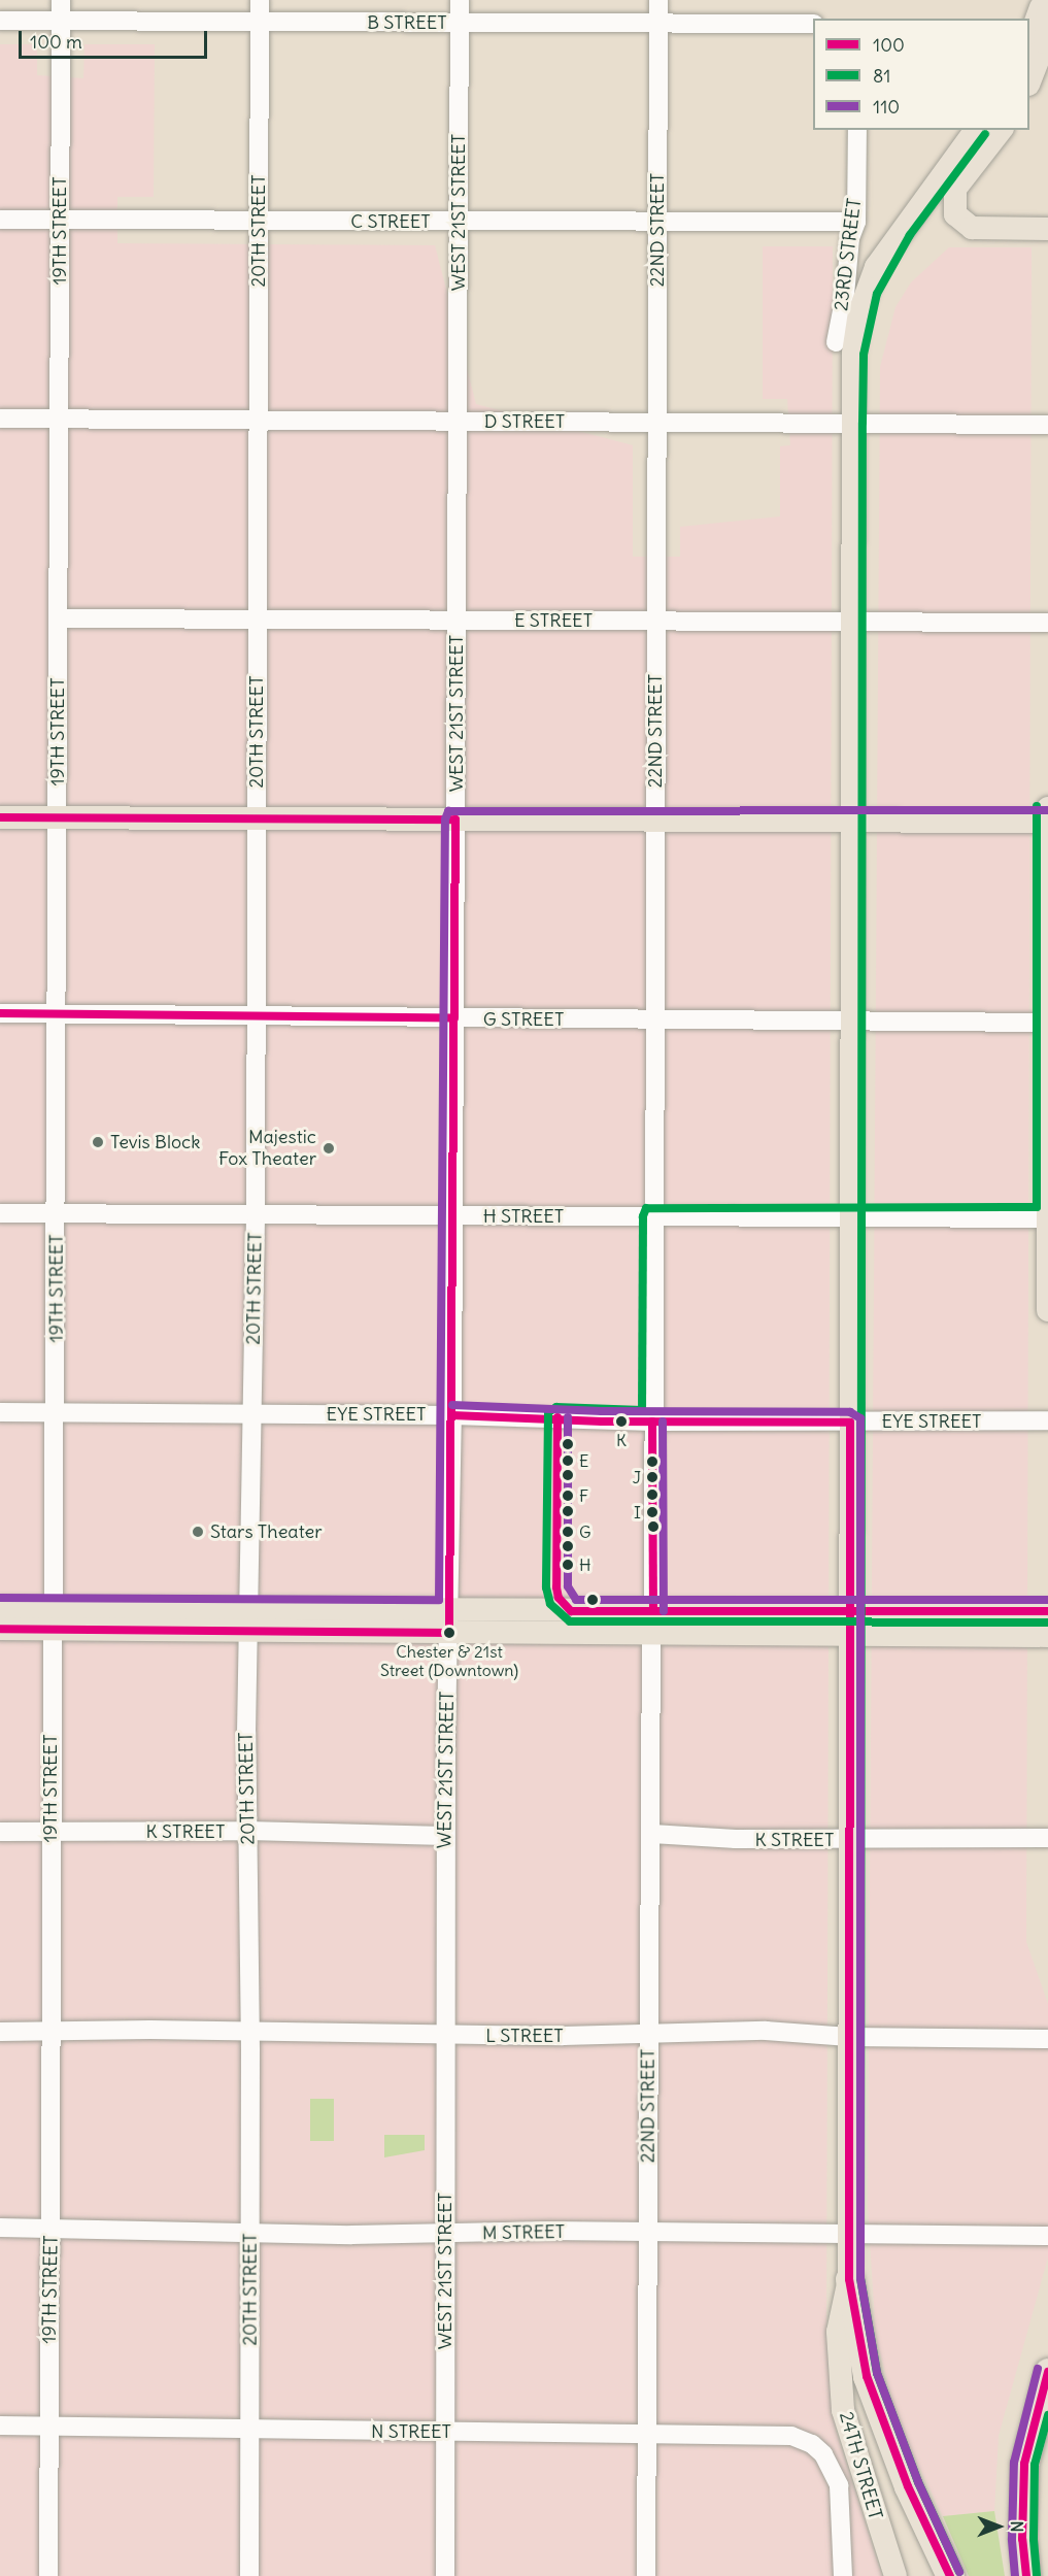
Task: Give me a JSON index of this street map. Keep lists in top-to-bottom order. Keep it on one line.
{"streets":{"main road":["24TH STREET"],"street":["B STREET","WEST 21ST STREET","C STREET","22ND STREET","19TH STREET","20TH STREET","23RD STREET","D STREET","E STREET","G STREET","H STREET","EYE STREET","K STREET","L STREET","M STREET","N STREET"]},"crossings":[["B STREET","WEST 21ST STREET"],["B STREET","22ND STREET"],["B STREET","19TH STREET"],["B STREET","20TH STREET"],["WEST 21ST STREET","C STREET"],["WEST 21ST STREET","D STREET"],["WEST 21ST STREET","E STREET"],["WEST 21ST STREET","G STREET"],["WEST 21ST STREET","H STREET"],["WEST 21ST STREET","EYE STREET"],["WEST 21ST STREET","K STREET"],["WEST 21ST STREET","L STREET"],["WEST 21ST STREET","M STREET"],["WEST 21ST STREET","N STREET"],["C STREET","22ND STREET"],["C STREET","19TH STREET"],["C STREET","20TH STREET"],["C STREET","23RD STREET"],["22ND STREET","D STREET"],["22ND STREET","E STREET"],["22ND STREET","G STREET"],["22ND STREET","H STREET"],["22ND STREET","EYE STREET"],["22ND STREET","K STREET"],["22ND STREET","L STREET"],["22ND STREET","M STREET"],["22ND STREET","N STREET"],["19TH STREET","D STREET"],["19TH STREET","E STREET"],["19TH STREET","G STREET"],["19TH STREET","H STREET"],["19TH STREET","EYE STREET"],["19TH STREET","K STREET"],["19TH STREET","L STREET"],["19TH STREET","M STREET"],["19TH STREET","N STREET"],["20TH STREET","D STREET"],["20TH STREET","E STREET"],["20TH STREET","G STREET"],["20TH STREET","H STREET"],["20TH STREET","EYE STREET"],["20TH STREET","K STREET"],["20TH STREET","L STREET"],["20TH STREET","M STREET"],["20TH STREET","N STREET"]],"places":["Tevis Block","Majestic Fox Theater","K","E","J","F","I","Stars Theater","G","H","Chester & 21st Street (Downtown)"],"lines":["transit line 81","transit line 110","transit line 100"],"legend":["100","81","110"],"scale_bar":"100 m","north":"right"}
